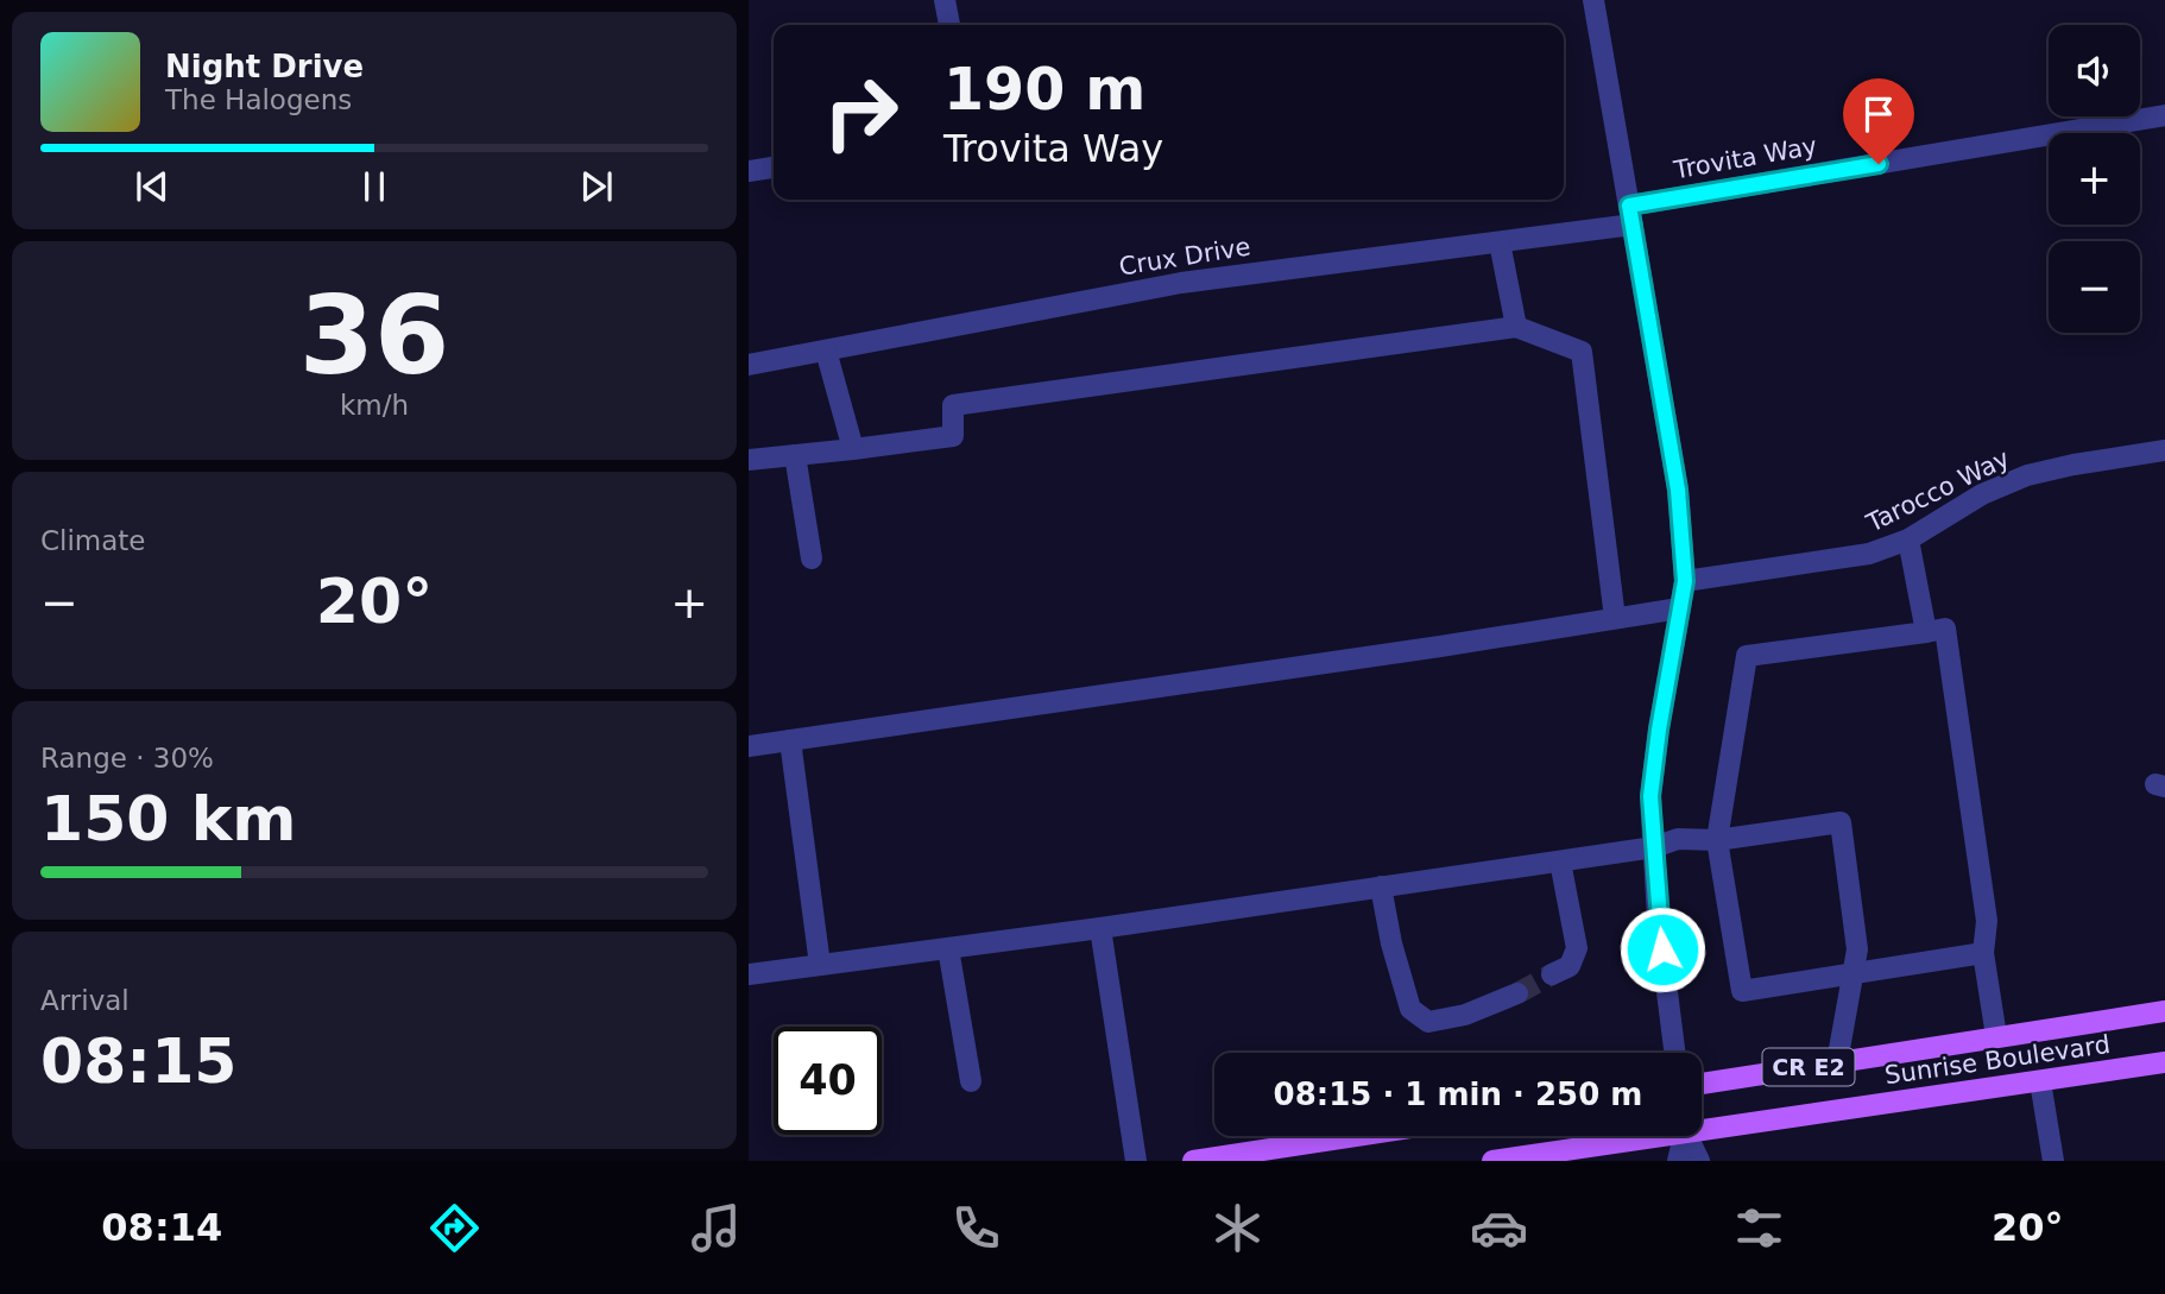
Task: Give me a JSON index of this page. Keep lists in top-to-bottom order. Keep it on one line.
{"streets":{"main road":["Sunrise Boulevard","CR E2"],"street":["Trovita Way","Crux Drive","Tarocco Way"]},"crossings":[["Trovita Way","Crux Drive"]],"page":{"map_buttons":["+","−"],"turn":["190 m","Trovita Way"],"song":["Night Drive","The Halogens"],"tile":[["36","km/h"],"Climate",["Range · 30%","150 km"],["Arrival","08:15"]],"heat":["−","20°","+"],"limit":"40","trip":"08:15 · 1 min · 250 m","tabs":["08:14","20°"]}}
